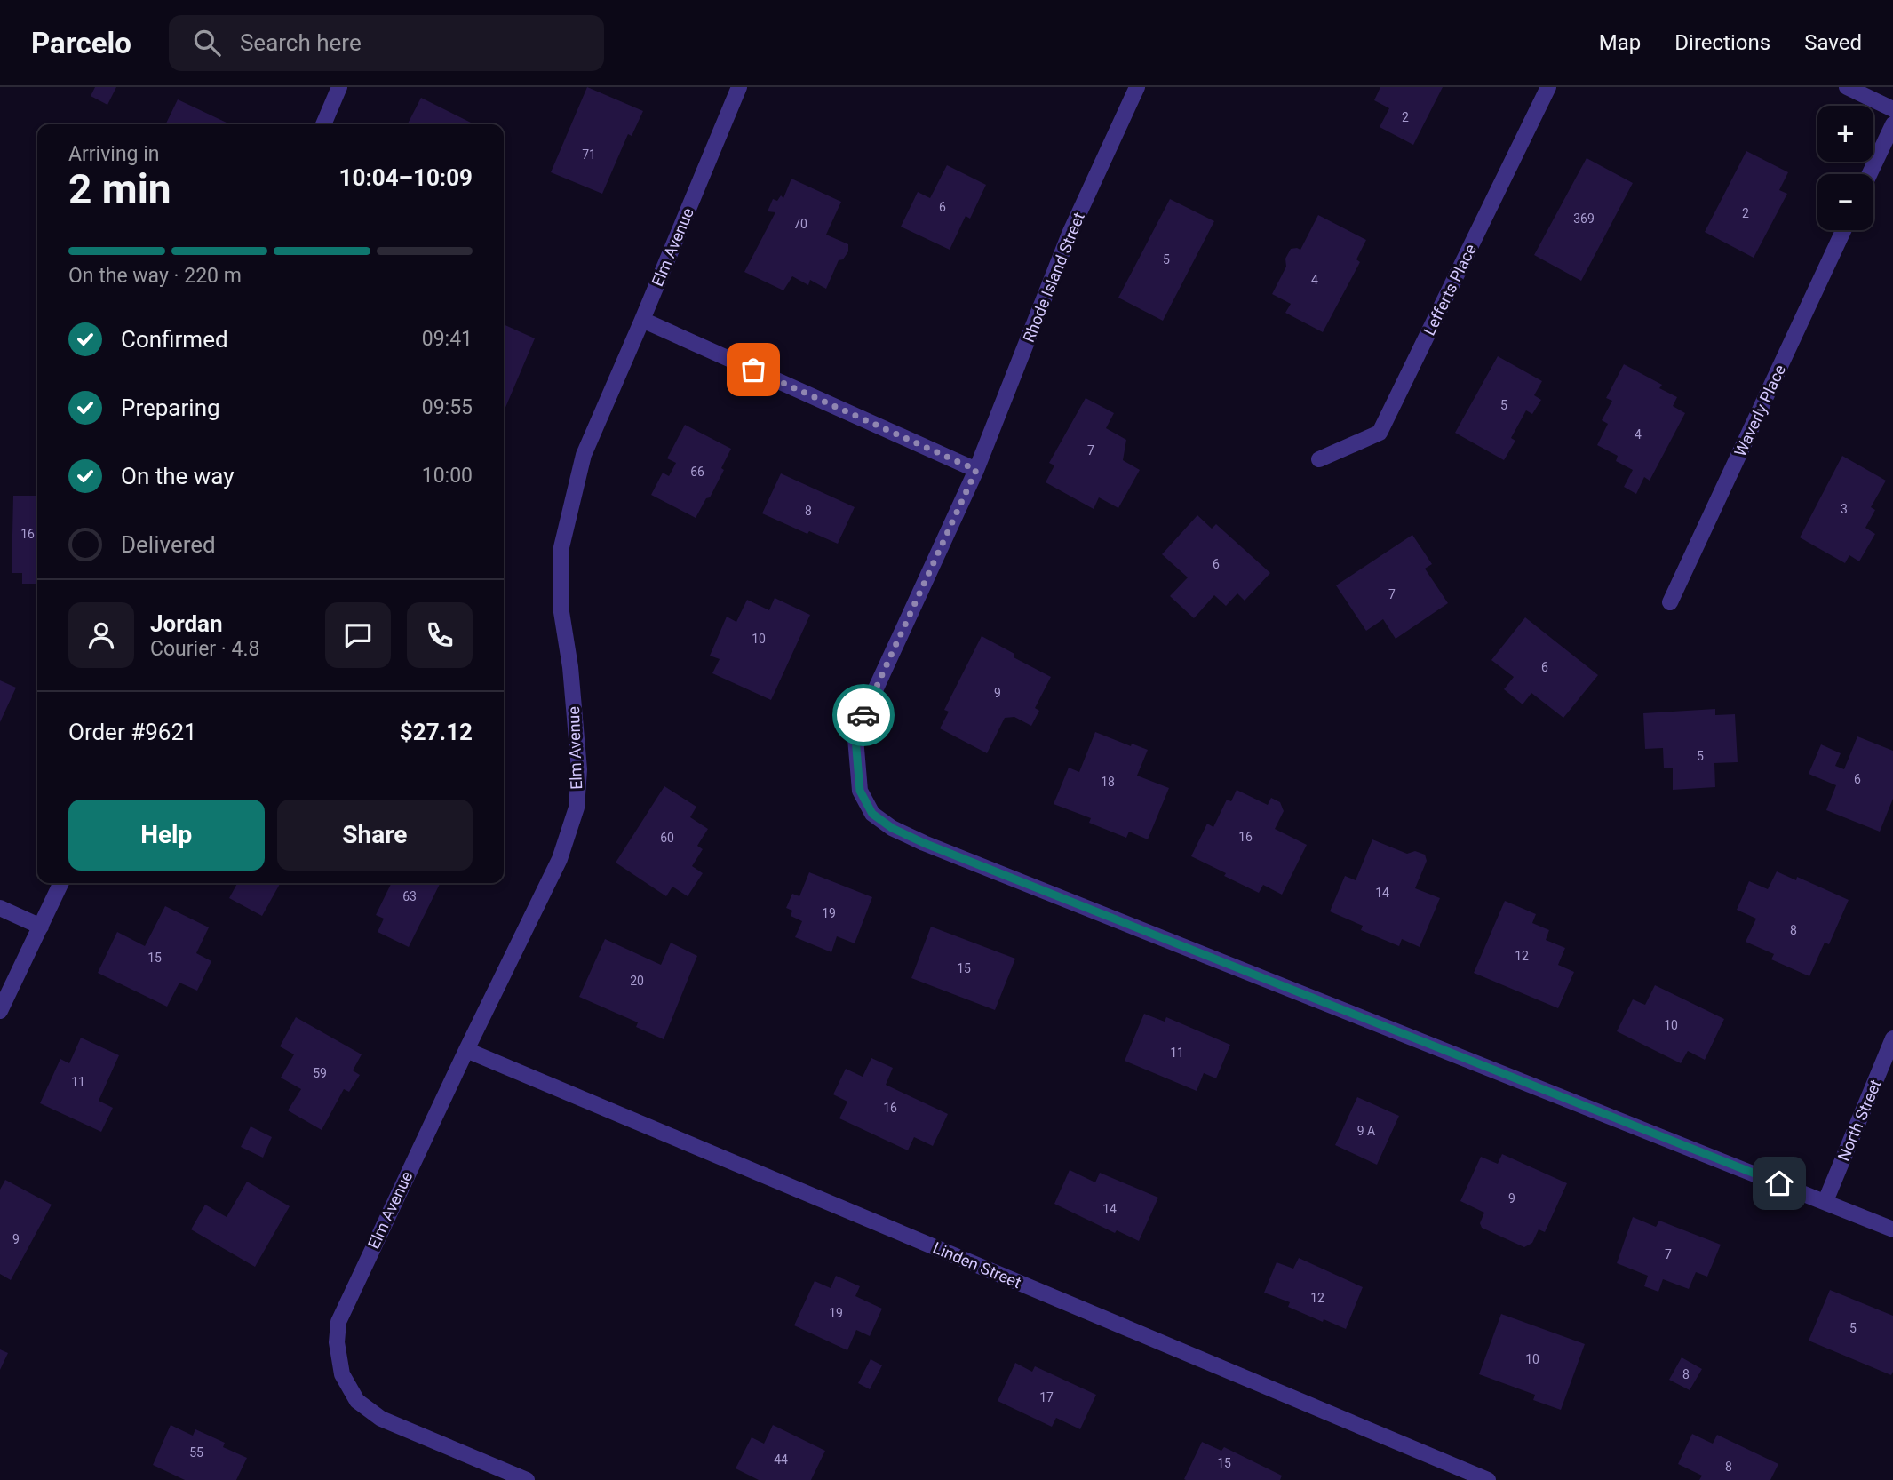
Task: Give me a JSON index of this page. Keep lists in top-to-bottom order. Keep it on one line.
{"streets":{"street":["Elm Avenue","Rhode Island Street","Lefferts Place","Waverly Place","North Street","Linden Street"]},"crossings":[["Elm Avenue","Linden Street"],["Rhode Island Street","North Street"]],"house_numbers":["2","71","6","2","369","70","5","4","5","4","7","66","3","8","16","6","7","10","6","9","5","6","18","16","60","14","63","19","8","12","15","15","20","10","11","59","11","16","9 A","9","14","9","7","12","19","5","10","8","17","55","44","15","8"],"page":{"header":"Parcelo","search":"Search here","nav":["Map","Directions","Saved"],"map_buttons":["+","−"],"heading":["2 min","Arriving in","10:04–10:09"],"panel":["Jordan","Courier · 4.8","Order #9621","$27.12"],"bar":"On the way · 220 m","list":[["Confirmed","09:41"],["Preparing","09:55"],["On the way","10:00"],"Delivered"],"buttons":["Help","Share"]}}
